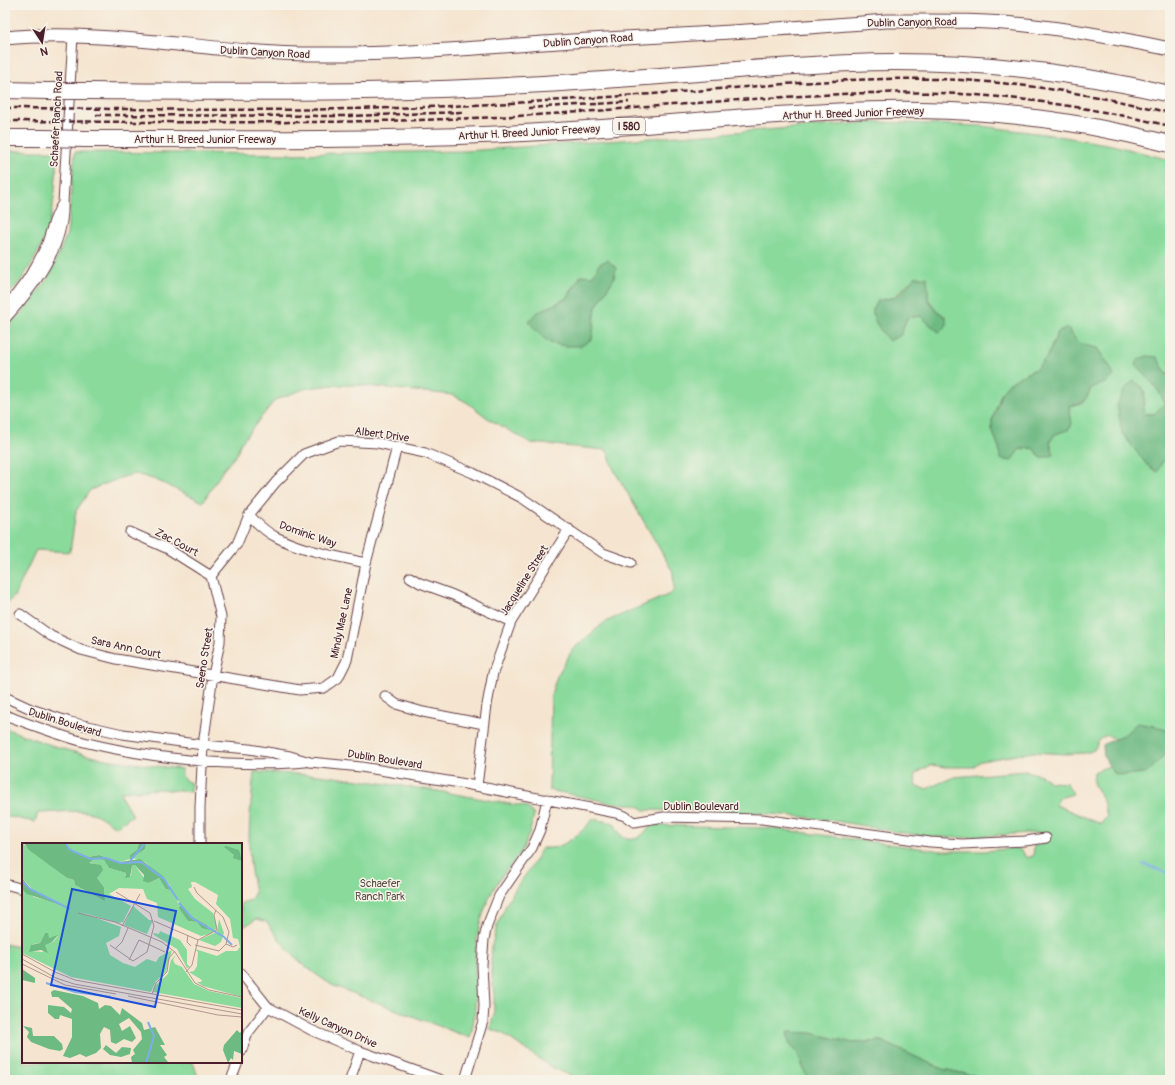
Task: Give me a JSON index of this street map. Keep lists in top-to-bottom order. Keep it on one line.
{"streets":{"highway":["Arthur H. Breed Junior Freeway","I 580"],"main road":["Dublin Canyon Road"],"street":["Schaefer Ranch Road","Albert Drive","Dominic Way","Zac Court","Jacqueline Street","Mindy Mae Lane","Sara Ann Court","Seeno Street","Dublin Boulevard","Kelly Canyon Drive"]},"crossings":[["Dublin Canyon Road","Schaefer Ranch Road"],["Albert Drive","Dominic Way"],["Albert Drive","Zac Court"],["Albert Drive","Jacqueline Street"],["Albert Drive","Mindy Mae Lane"],["Albert Drive","Seeno Street"],["Dominic Way","Mindy Mae Lane"],["Zac Court","Seeno Street"],["Jacqueline Street","Dublin Boulevard"],["Mindy Mae Lane","Sara Ann Court"],["Mindy Mae Lane","Seeno Street"],["Sara Ann Court","Seeno Street"],["Seeno Street","Dublin Boulevard"]],"parks":["Schaefer Ranch Park"],"north":"bottom"}
